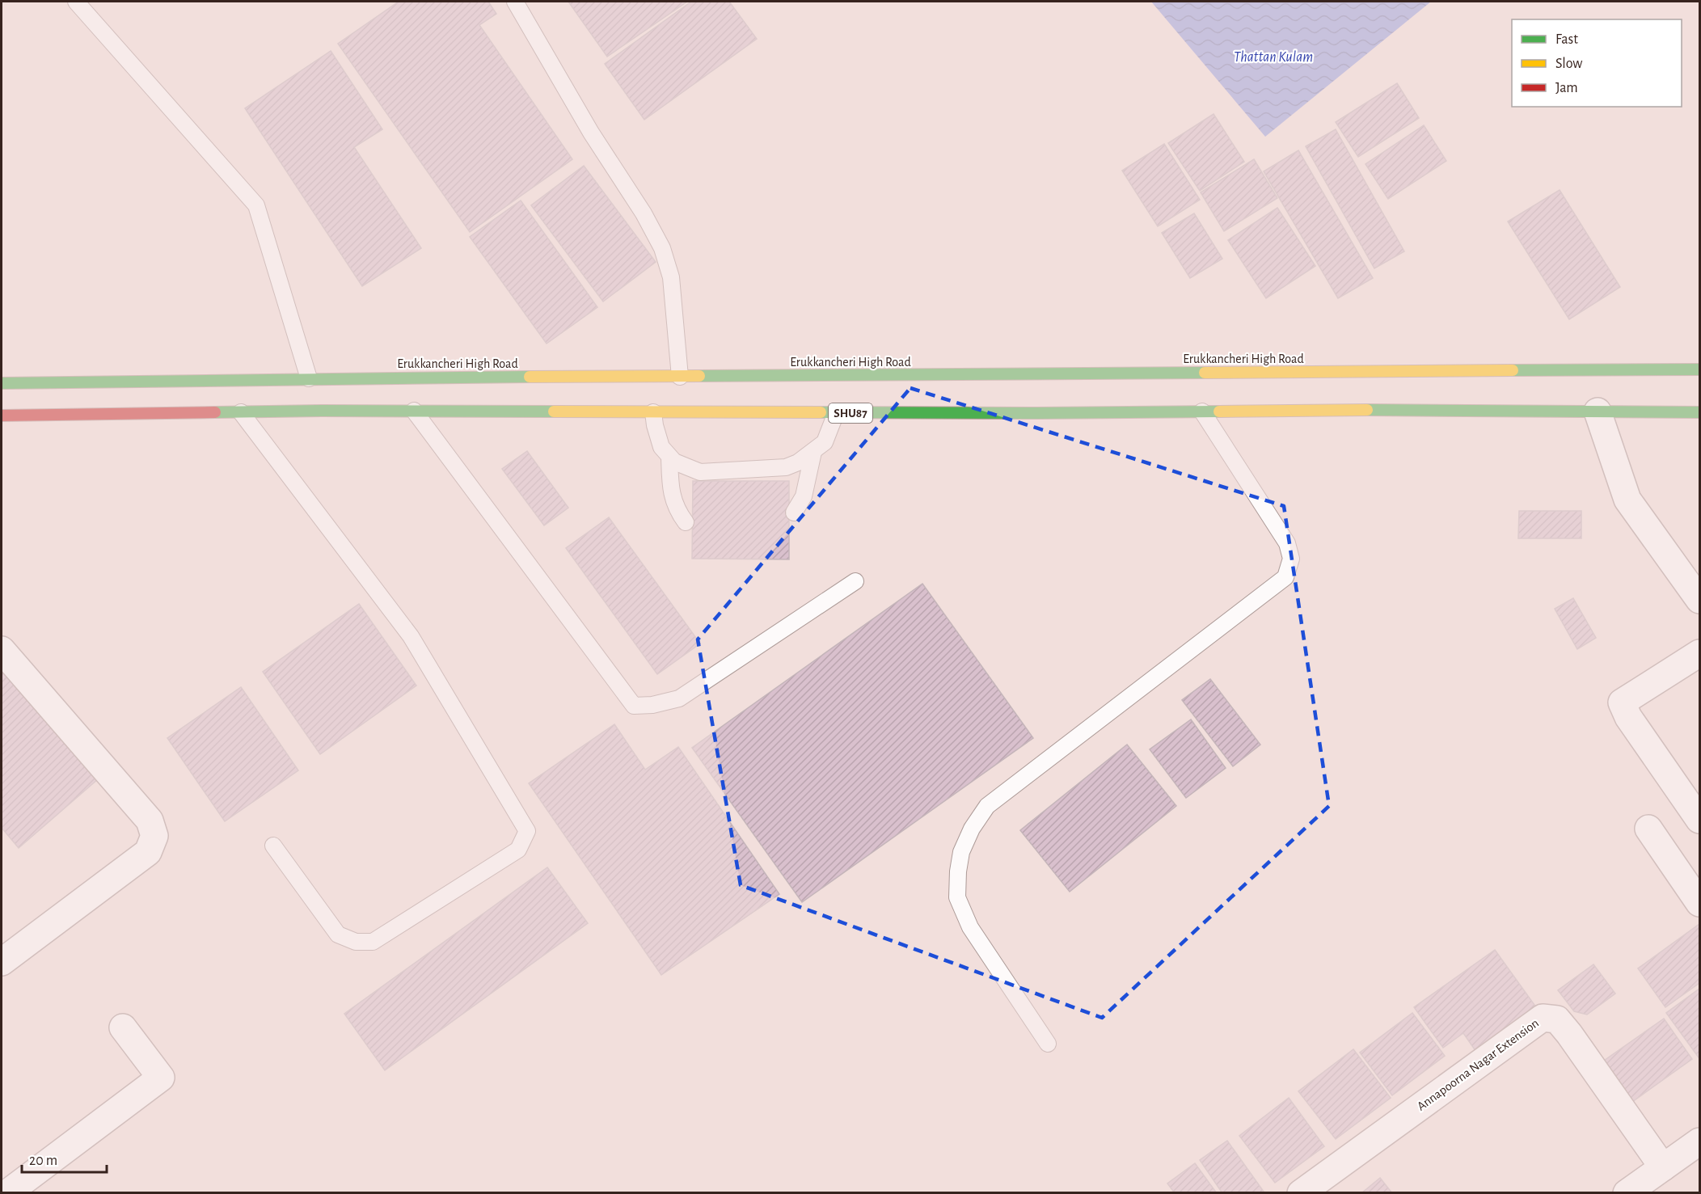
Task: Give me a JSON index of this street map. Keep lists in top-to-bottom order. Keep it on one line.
{"streets":{"main road":["Erukkancheri High Road","SHU87"],"street":["Annapoorna Nagar Extension"]},"water":["Thattan Kulam"],"legend":["Fast","Slow","Jam"],"scale_bar":"20 m"}
